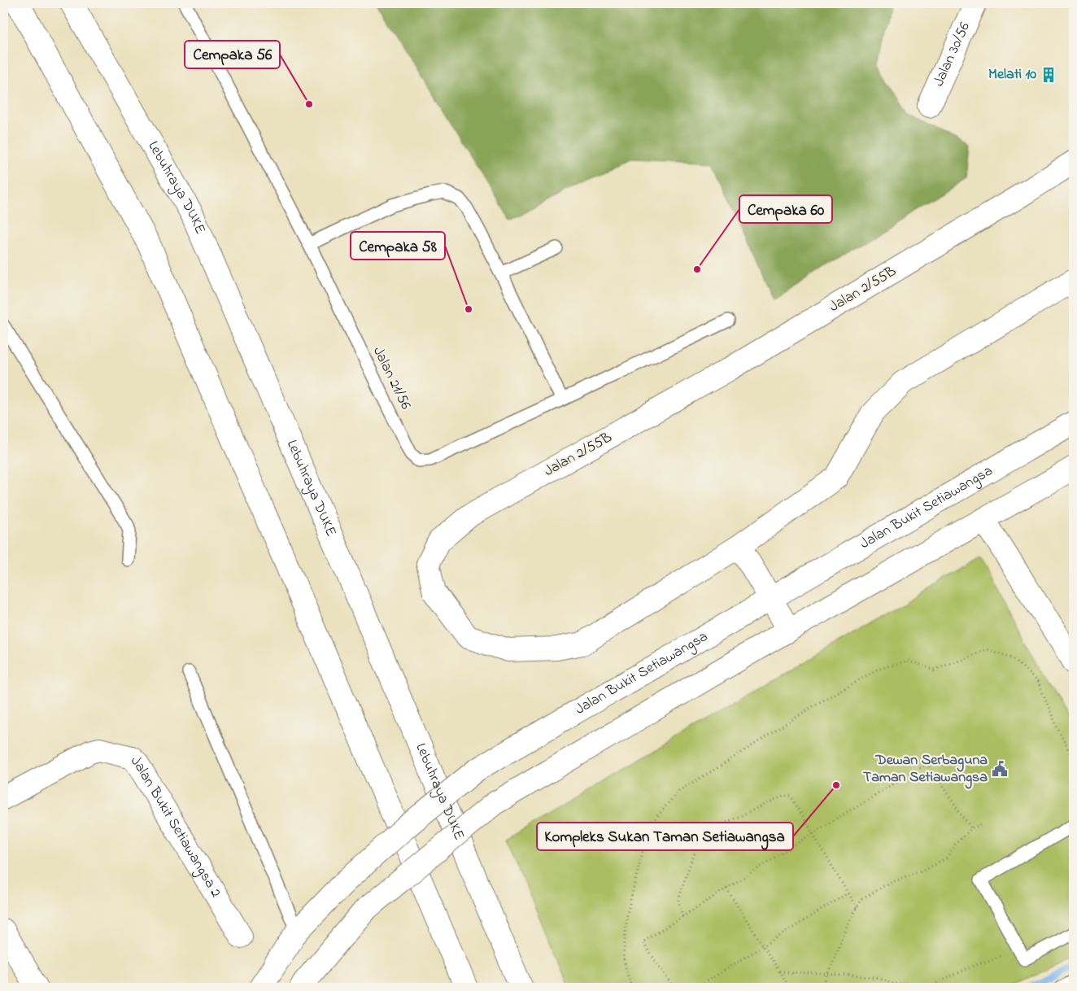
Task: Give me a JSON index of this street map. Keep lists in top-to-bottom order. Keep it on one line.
{"streets":{"main road":["Jalan 30/56","Lebuhraya DUKE","Jalan 2/55B","Jalan Bukit Setiawangsa","Jalan Bukit Setiawangsa 2"],"lane":["Jalan 21/56"]},"places":{"building":["Melati 10"],"other":["Cempaka 56","Cempaka 60","Cempaka 58","Kompleks Sukan Taman Setiawangsa"],"public building":["Dewan Serbaguna Taman Setiawangsa"]}}
